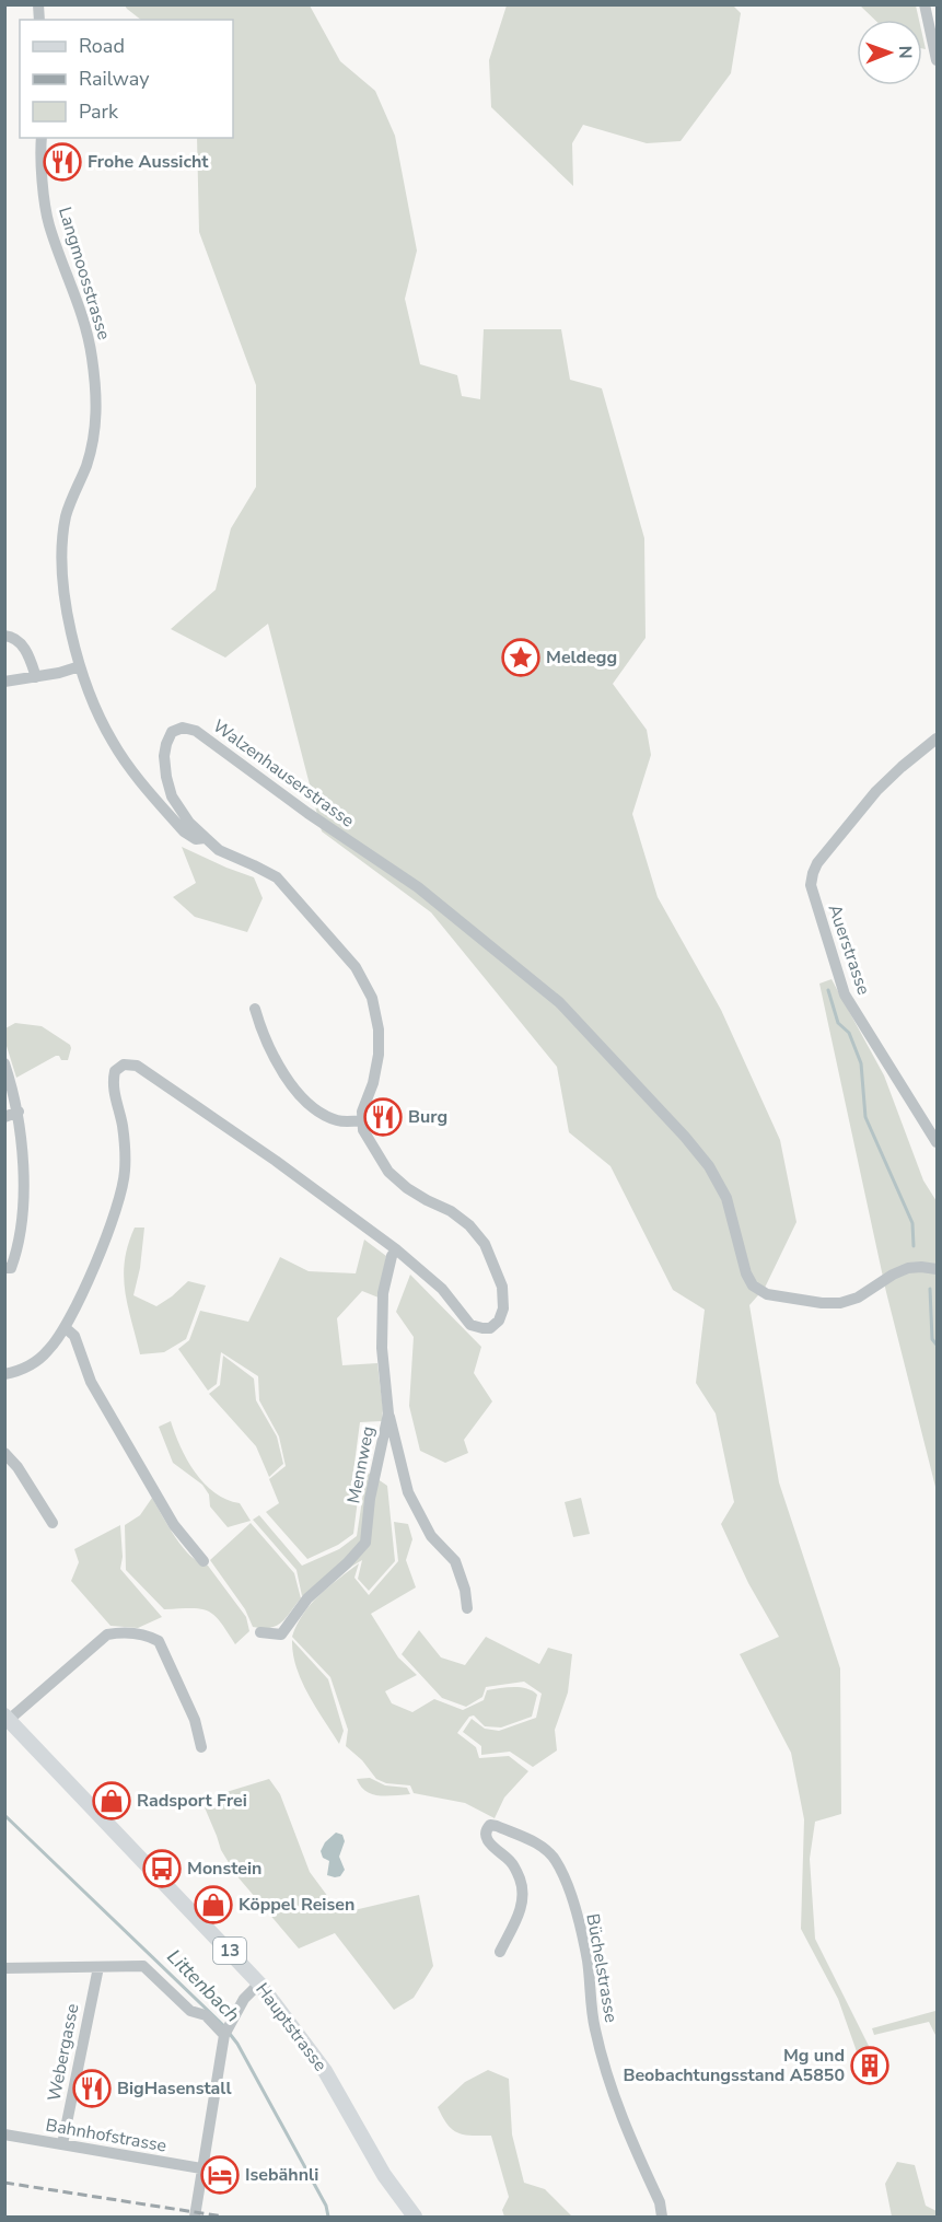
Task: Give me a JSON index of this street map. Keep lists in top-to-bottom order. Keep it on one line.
{"streets":{"main road":["13","Hauptstrasse"],"street":["Langmoosstrasse","Walzenhauserstrasse","Auerstrasse","Mennweg","Büchelstrasse","Webergasse","Bahnhofstrasse"]},"crossings":[["Langmoosstrasse","Walzenhauserstrasse"],["Webergasse","Bahnhofstrasse"]],"water":["Littenbach"],"places":{"restaurant":["Frohe Aussicht","Burg","BigHasenstall"],"place":["Meldegg"],"shop":["Radsport Frei","Köppel Reisen"],"bus stop":["Monstein"],"building":["Mg und Beobachtungsstand A5850"],"hotel":["Isebähnli"]},"legend":["Road","Railway","Park"],"north":"right"}
